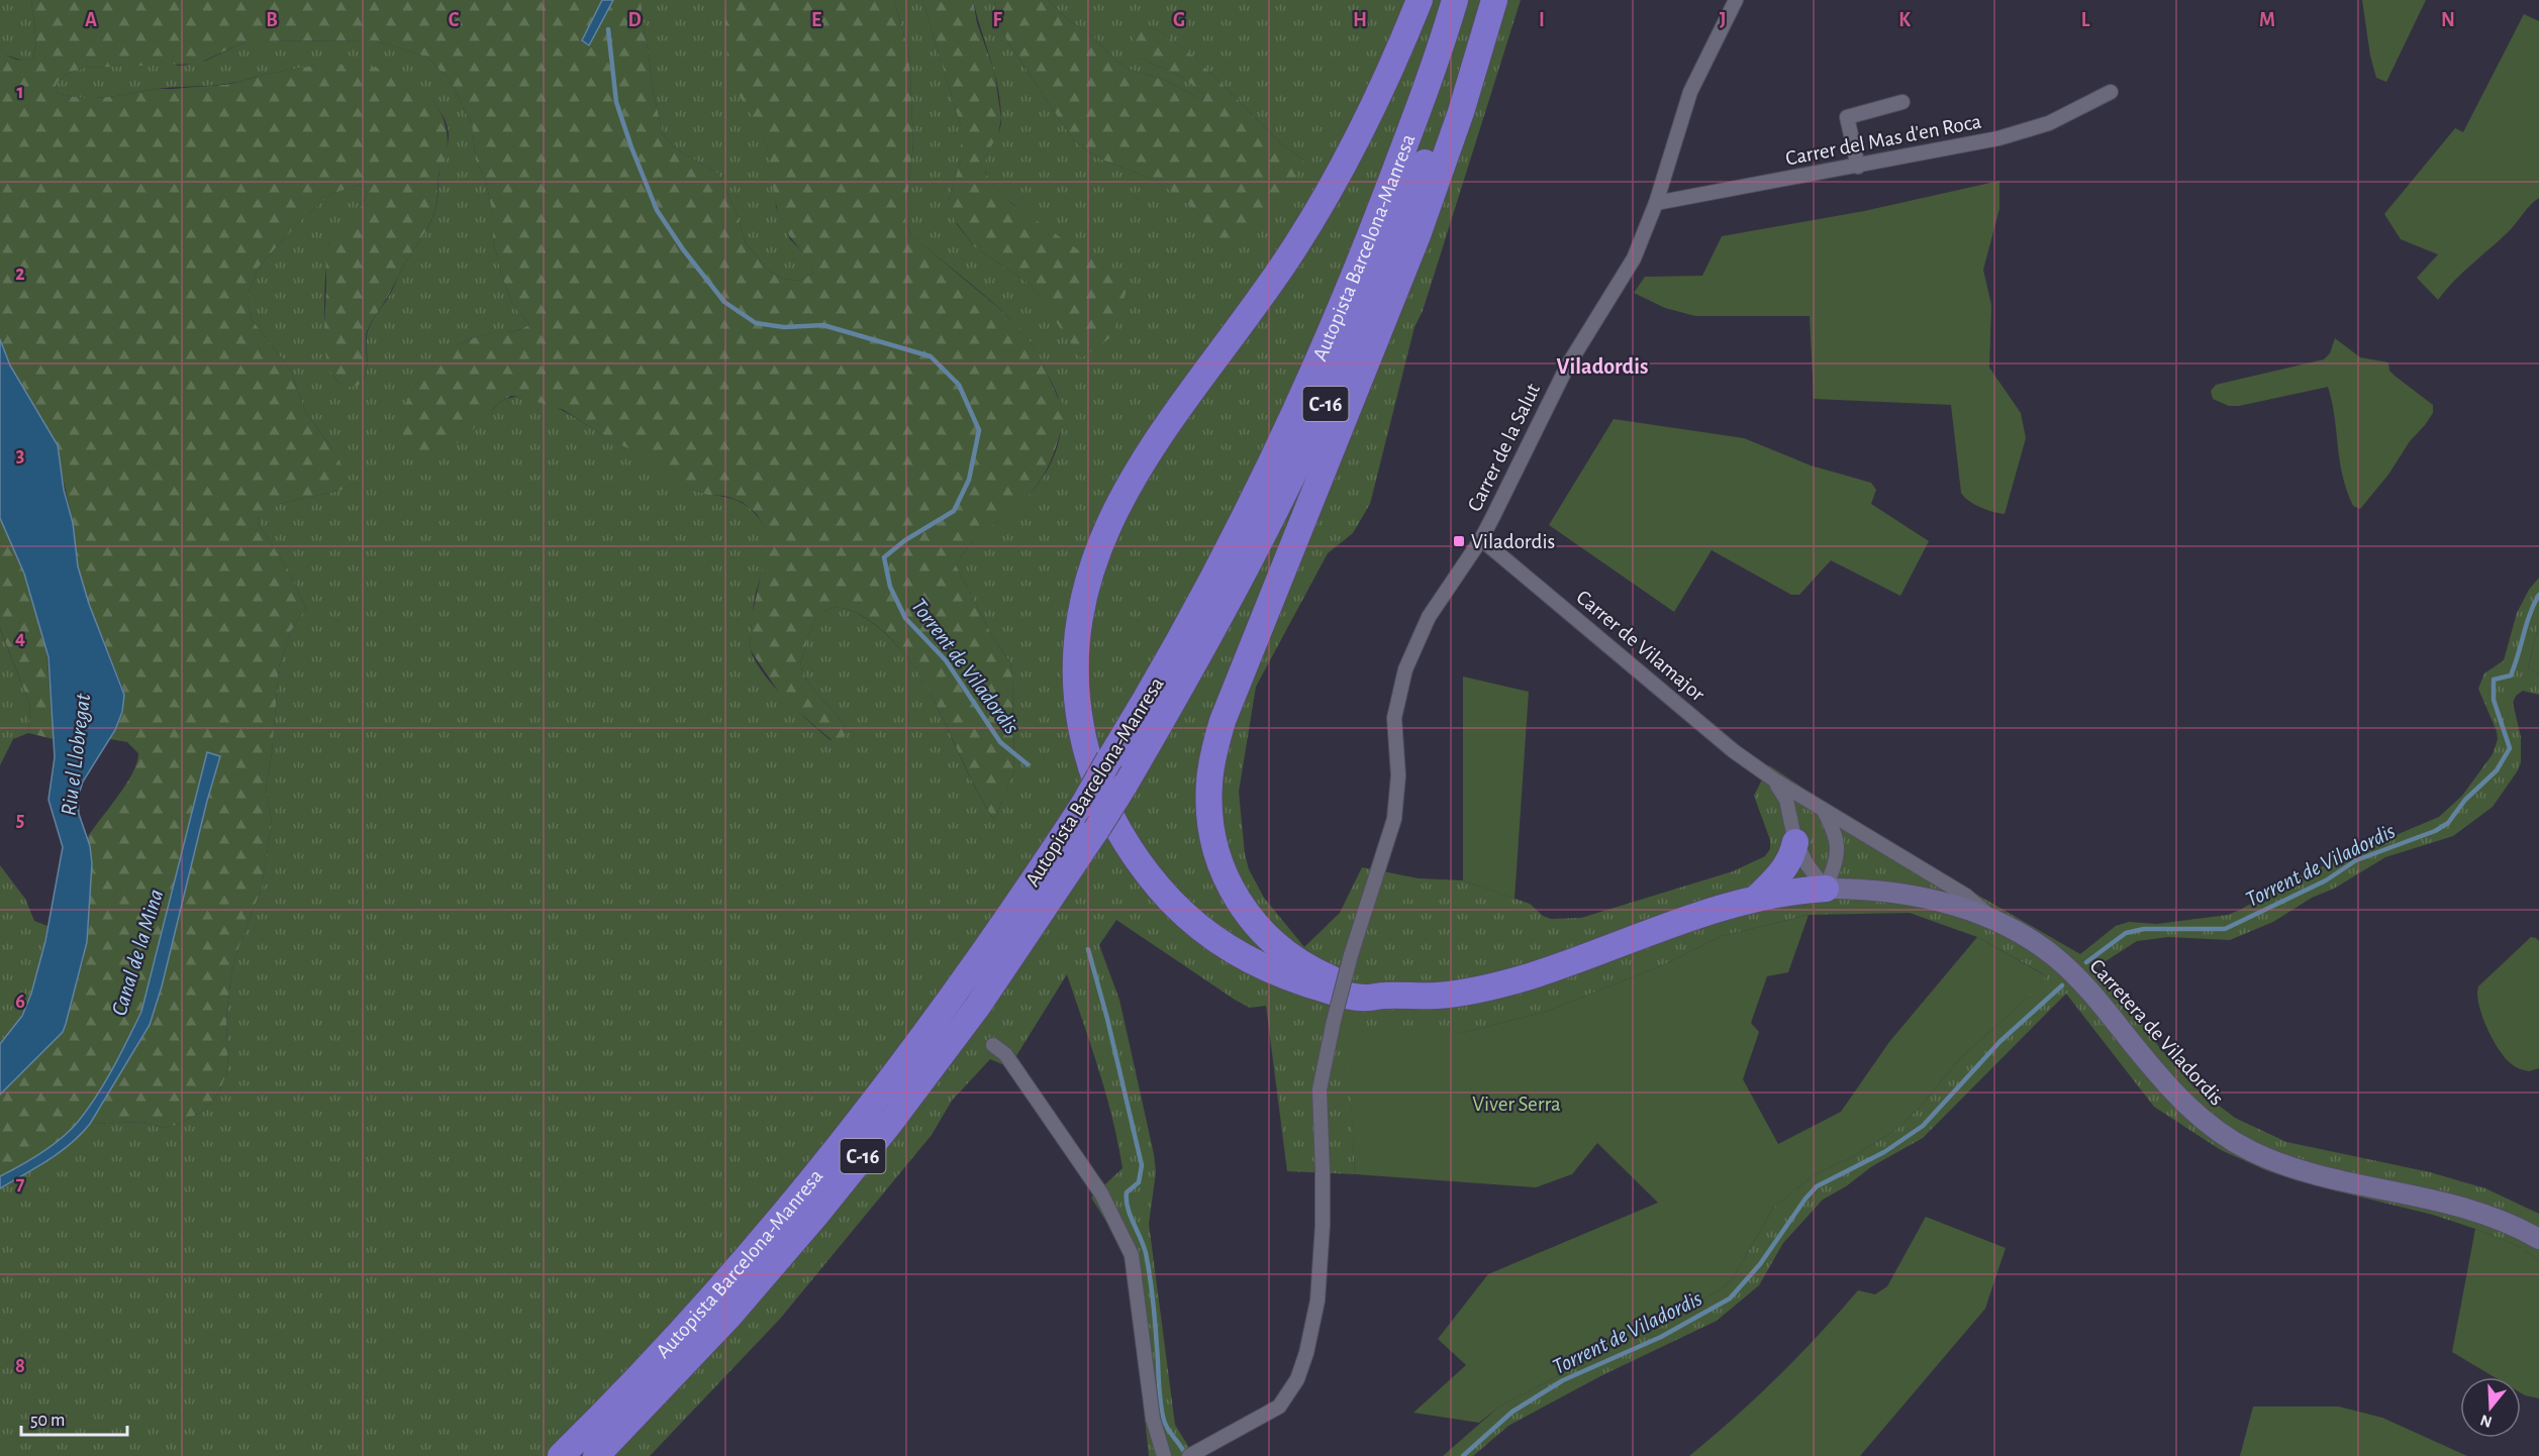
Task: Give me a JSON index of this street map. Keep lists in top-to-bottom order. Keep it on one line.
{"streets":{"highway":["Autopista Barcelona-Manresa","C-16"],"street":["Carrer del Mas d'en Roca","Carrer de la Salut","Carrer de Vilamajor","Carretera de Viladordis"]},"crossings":[["Carrer del Mas d'en Roca","Carrer de la Salut"],["Carrer de la Salut","Carrer de Vilamajor"],["Carrer de Vilamajor","Carretera de Viladordis"]],"districts":["Viladordis"],"water":["Torrent de Viladordis","Riu el Llobregat","Canal de la Mina"],"parks":["Viver Serra"],"places":{"transit":["Viladordis"]},"scale_bar":"50 m","north":"bottom","grid":{"columns":["A","B","C","D","E","F","G","H","I","J","K","L","M","N"],"rows":["1","2","3","4","5","6","7","8"]}}
